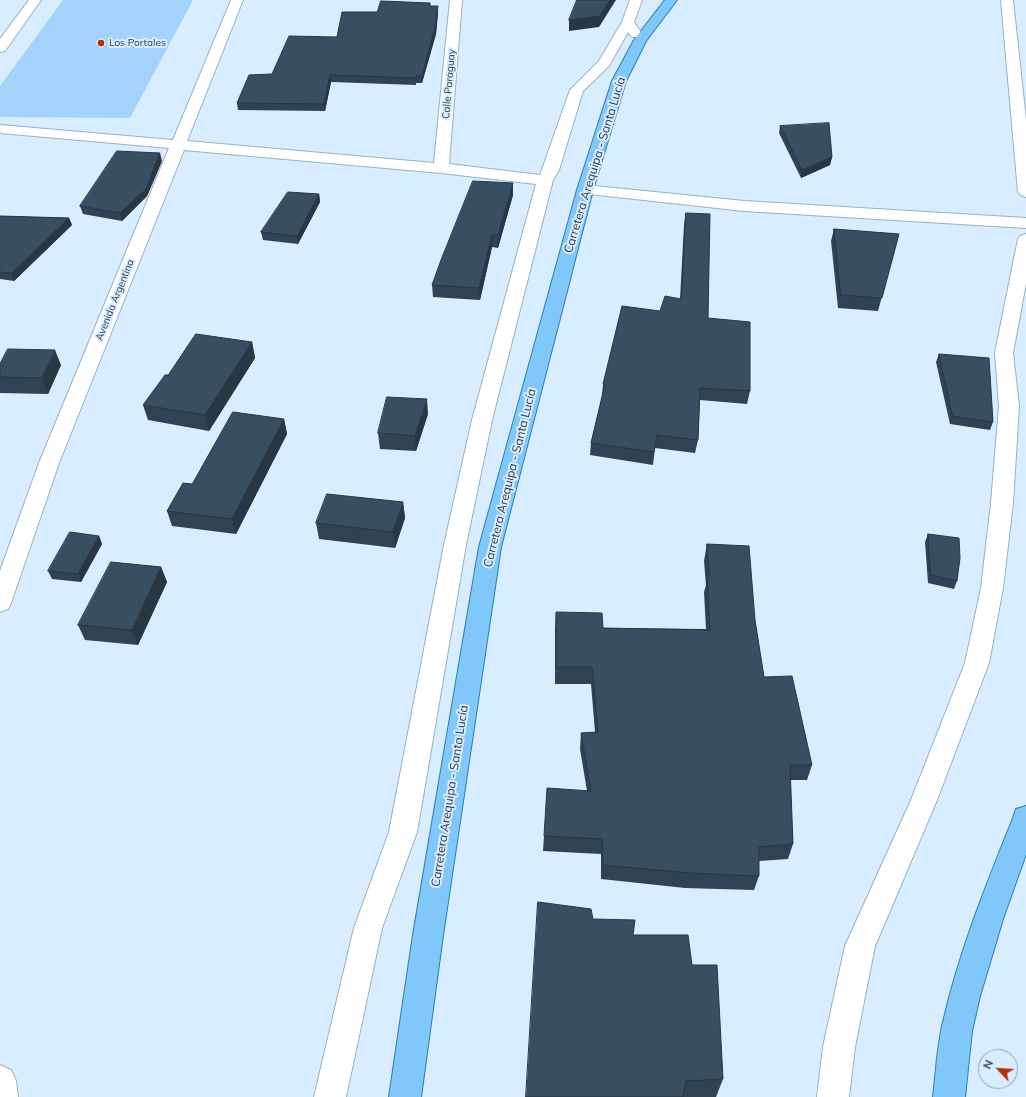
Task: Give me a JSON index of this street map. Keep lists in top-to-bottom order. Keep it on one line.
{"streets":{"main road":["Carretera Arequipa - Santa Lucía"],"street":["Calle Paraguay","Avenida Argentina"]},"places":["Los Portales"],"north":"top left"}
